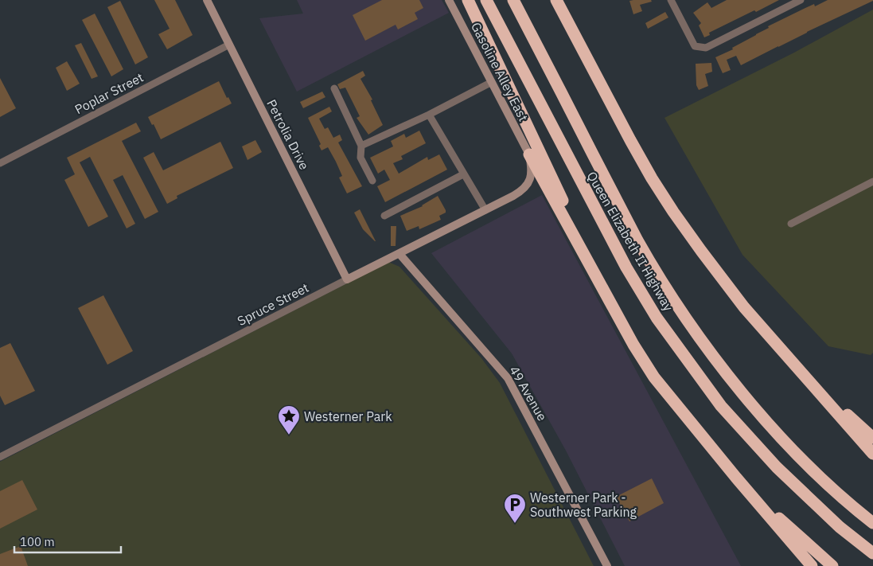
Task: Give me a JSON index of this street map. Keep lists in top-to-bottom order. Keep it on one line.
{"streets":{"highway":["Queen Elizabeth II Highway"],"street":["Gasoline Alley East","Poplar Street","Petrolia Drive","Spruce Street","49 Avenue"]},"crossings":[["Gasoline Alley East","Spruce Street"],["Poplar Street","Petrolia Drive"],["Petrolia Drive","Spruce Street"],["Spruce Street","49 Avenue"]],"places":{"place":["Westerner Park"],"parking":["Westerner Park - Southwest Parking"]},"scale_bar":"100 m"}
